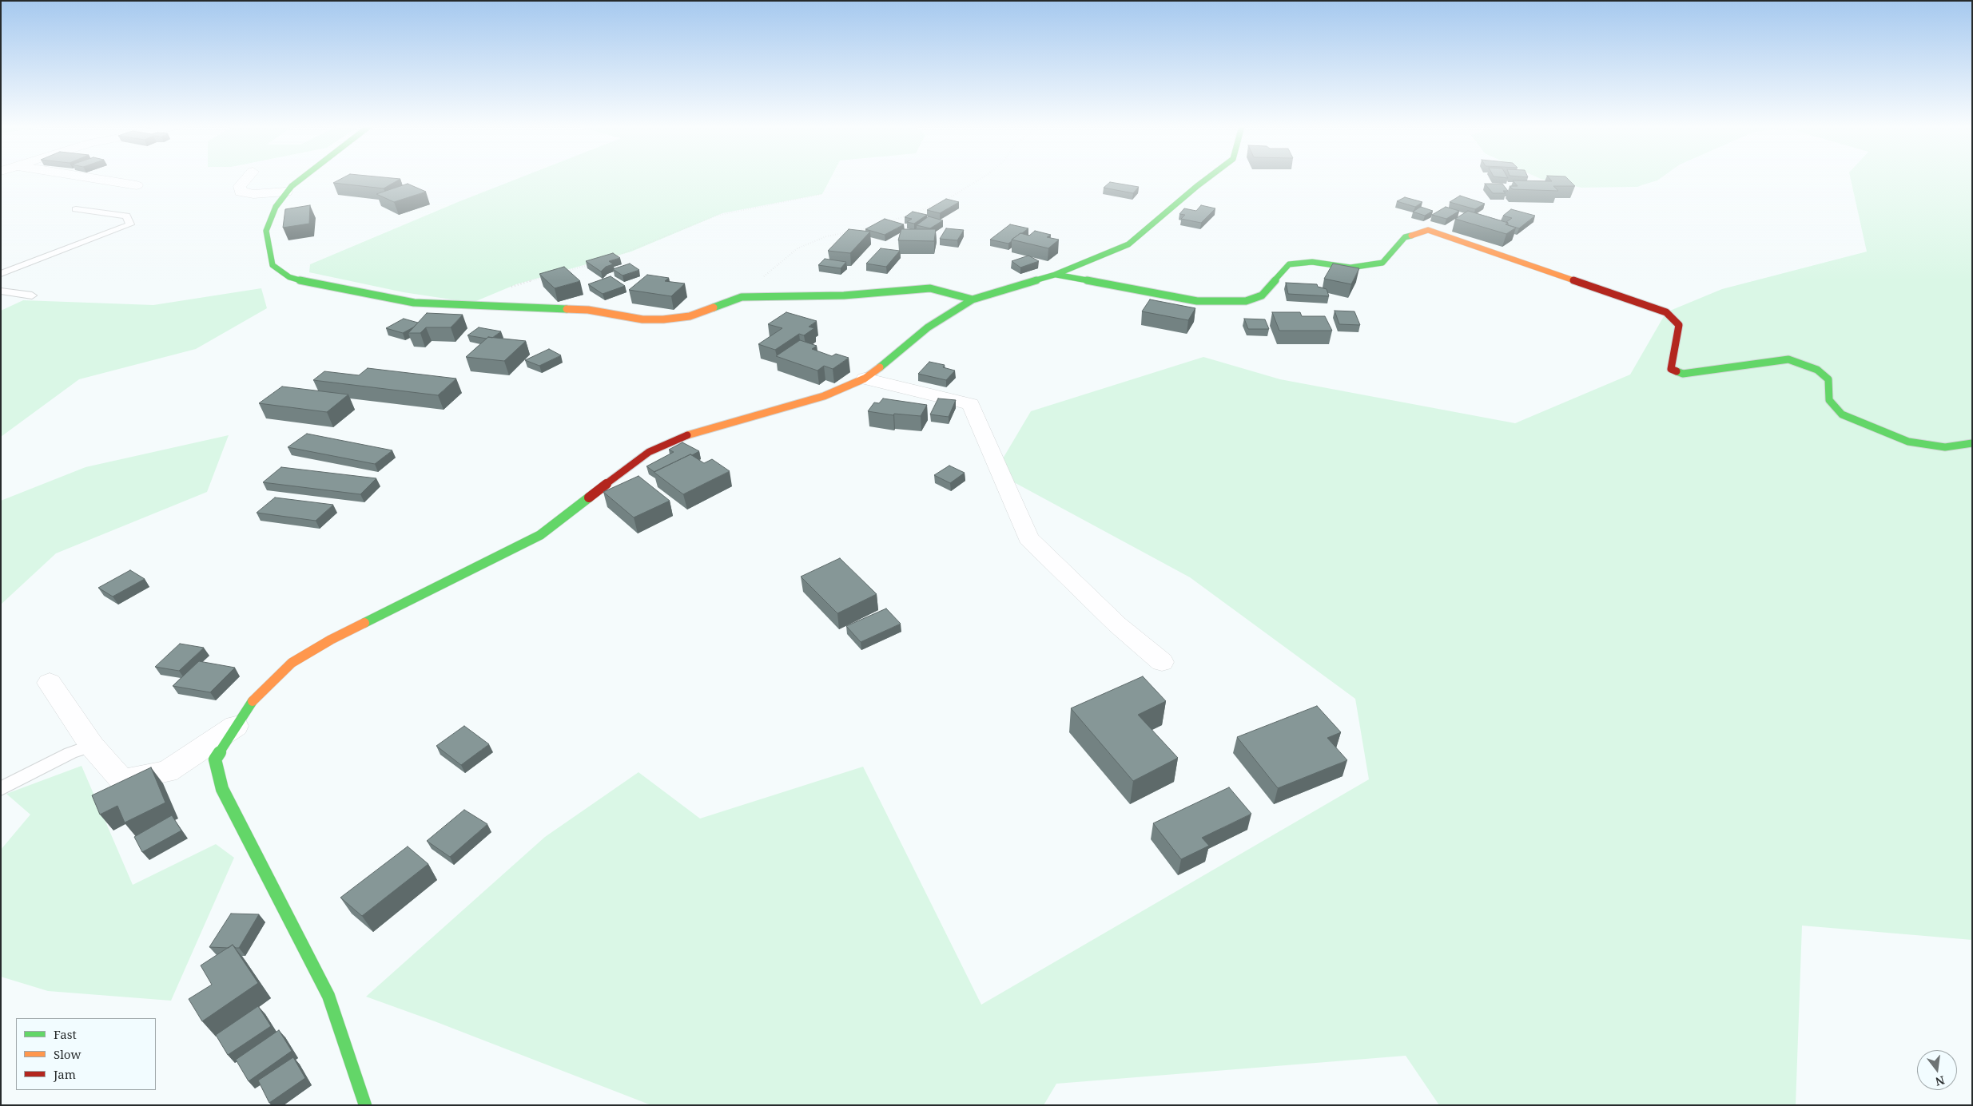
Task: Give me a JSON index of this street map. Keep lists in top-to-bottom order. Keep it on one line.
{"legend":["Fast","Slow","Jam"],"north":"bottom"}
